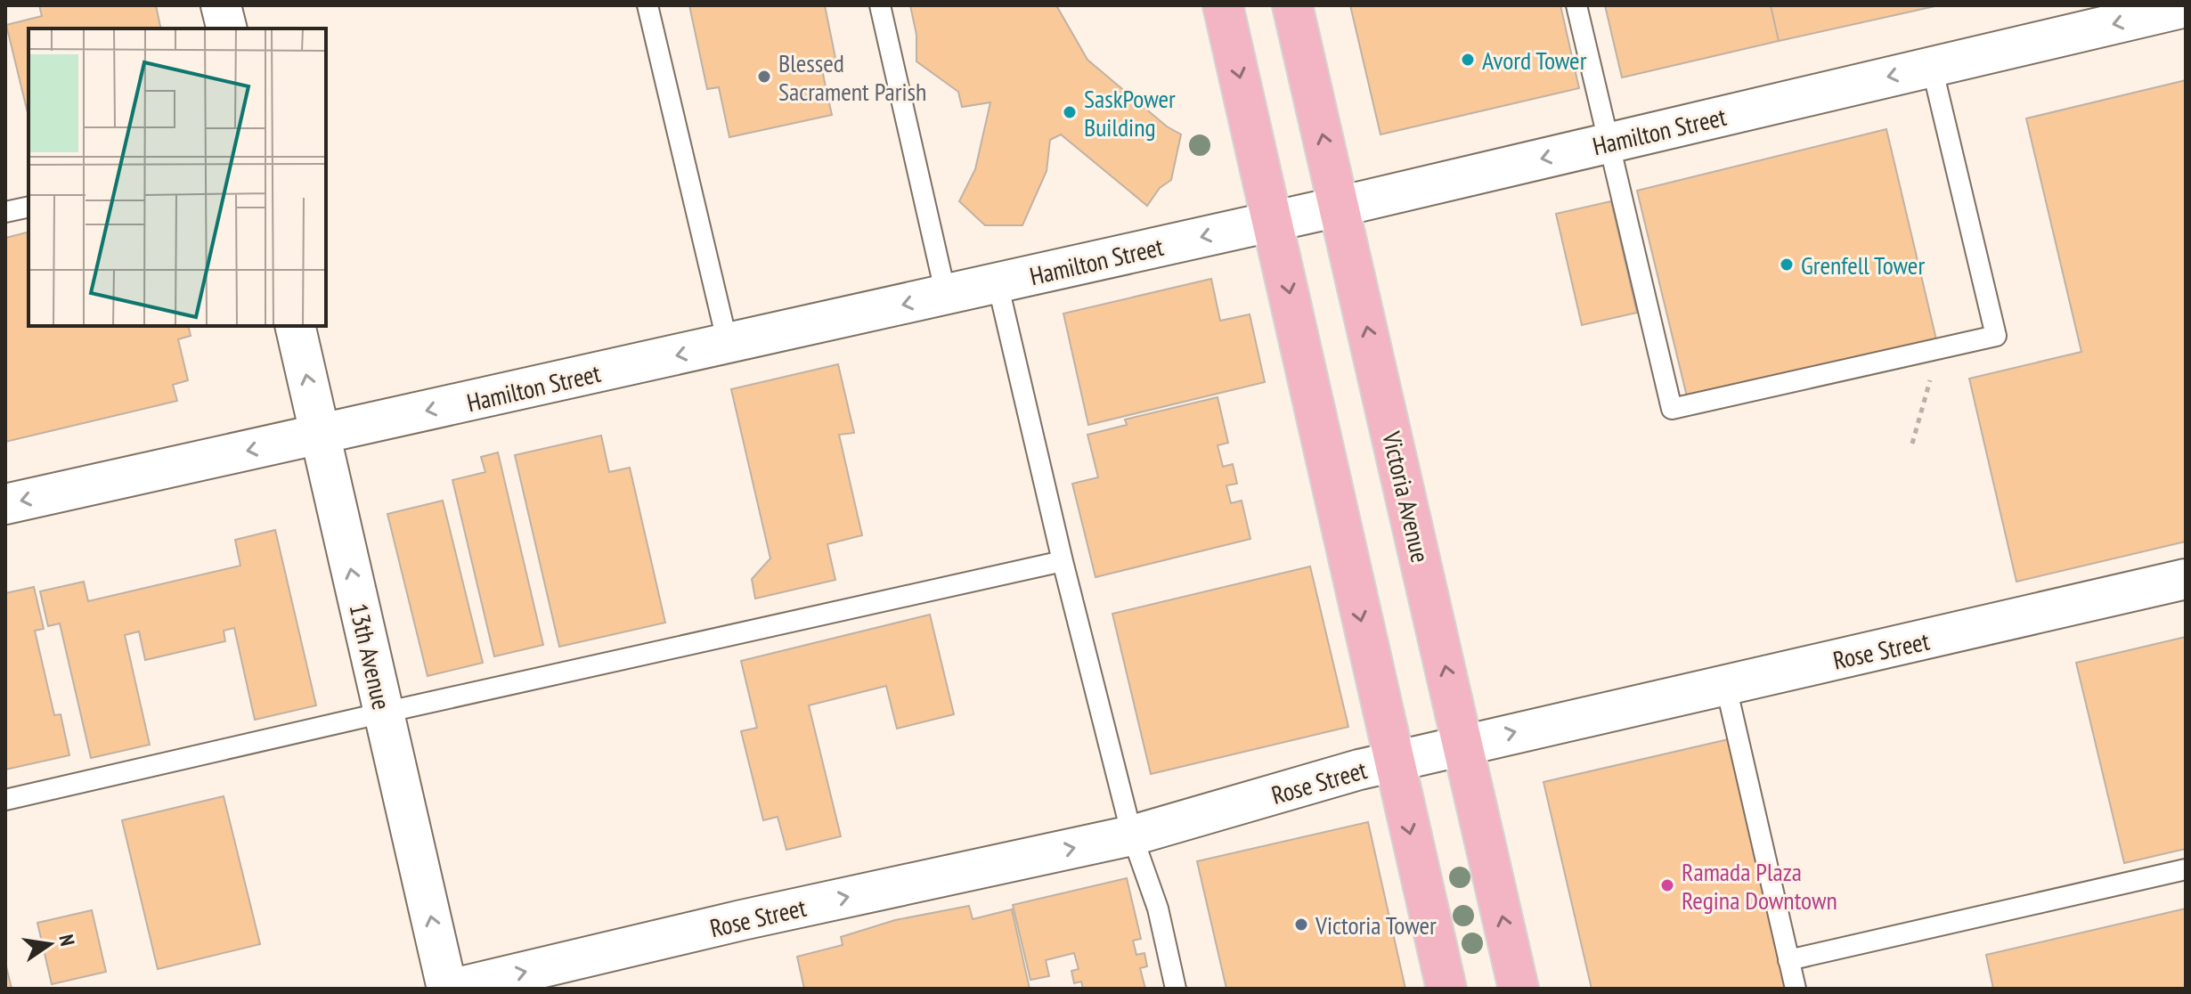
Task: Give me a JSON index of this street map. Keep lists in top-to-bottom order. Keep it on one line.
{"streets":{"main road":["Victoria Avenue"],"street":["Hamilton Street","Rose Street","13th Avenue"]},"crossings":[["Hamilton Street","Victoria Avenue"],["Hamilton Street","13th Avenue"],["Victoria Avenue","Rose Street"]],"one_way":["Hamilton Street","Rose Street","13th Avenue"],"places":["Avord Tower","Blessed Sacrament Parish","SaskPower Building","Grenfell Tower","Ramada Plaza Regina Downtown","Victoria Tower"],"north":"right"}
